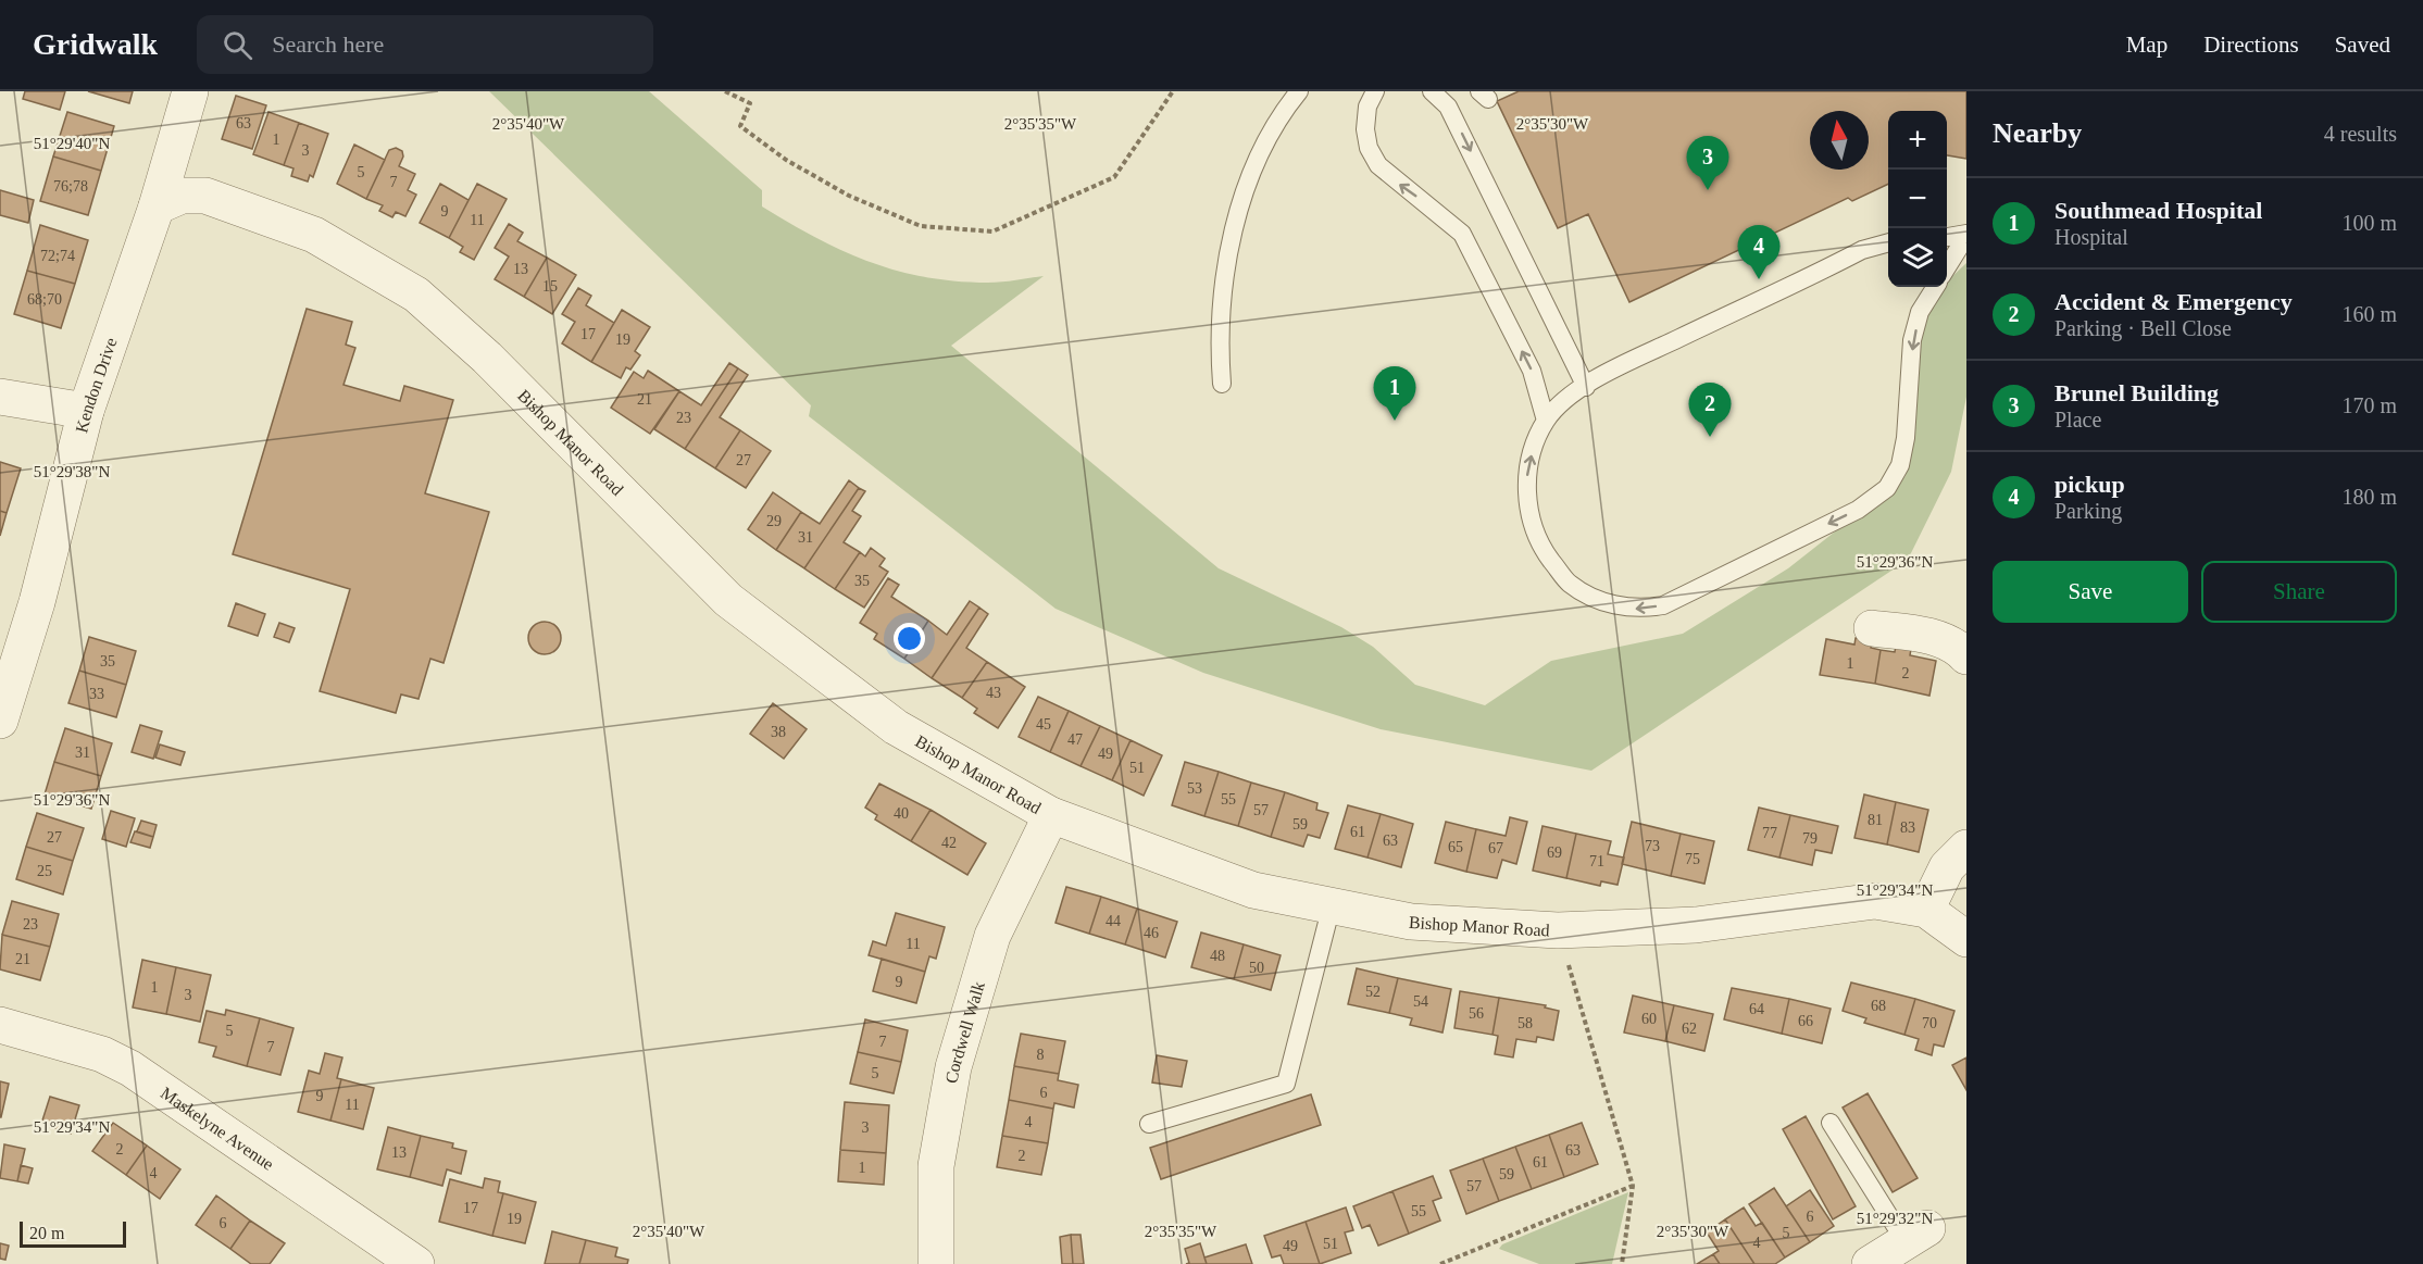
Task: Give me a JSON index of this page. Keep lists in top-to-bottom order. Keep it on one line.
{"streets":{"street":["Kendon Drive","Bishop Manor Road","Cordwell Walk","Maskelyne Avenue"]},"crossings":[["Kendon Drive","Bishop Manor Road"],["Bishop Manor Road","Cordwell Walk"]],"house_numbers":["63","1","3","5","7","76;78","9","11","72;74","13","15","68;70","17","19","21","23","27","29","31","35","35","1","2","43","33","45","38","47","31","49","51","53","55","57","40","81","59","83","61","77","27","79","63","42","73","65","67","69","75","71","25","44","23","46","11","48","21","50","9","1","52","3","54","68","64","56","60","66","58","70","62","5","7","7","8","5","6","9","11","4","3","2","63","13","2","61","1","4","59","57","17","55","6","19","6","5","4","51","49"],"scale_bar":"20 m","north":"top","page":{"header":"Gridwalk","search":"Search here","nav":["Map","Directions","Saved"],"heading":["Nearby","4 results"],"map_buttons":["+","−"],"pins":["3","4","1","2"],"list":[{"mark":"1","name":"Southmead Hospital","note":"Hospital","value":"100 m"},{"mark":"2","name":"Accident & Emergency","note":"Parking · Bell Close","value":"160 m"},{"mark":"3","name":"Brunel Building","note":"Place","value":"170 m"},{"mark":"4","name":"pickup","note":"Parking","value":"180 m"}],"buttons":["Save","Share"],"scale":"20 m"},"coordinates":["2°35'40\"W","2°35'35\"W","2°35'30\"W","51°29'40\"N","51°29'38\"N","51°29'36\"N","51°29'34\"N","51°29'32\"N"]}
